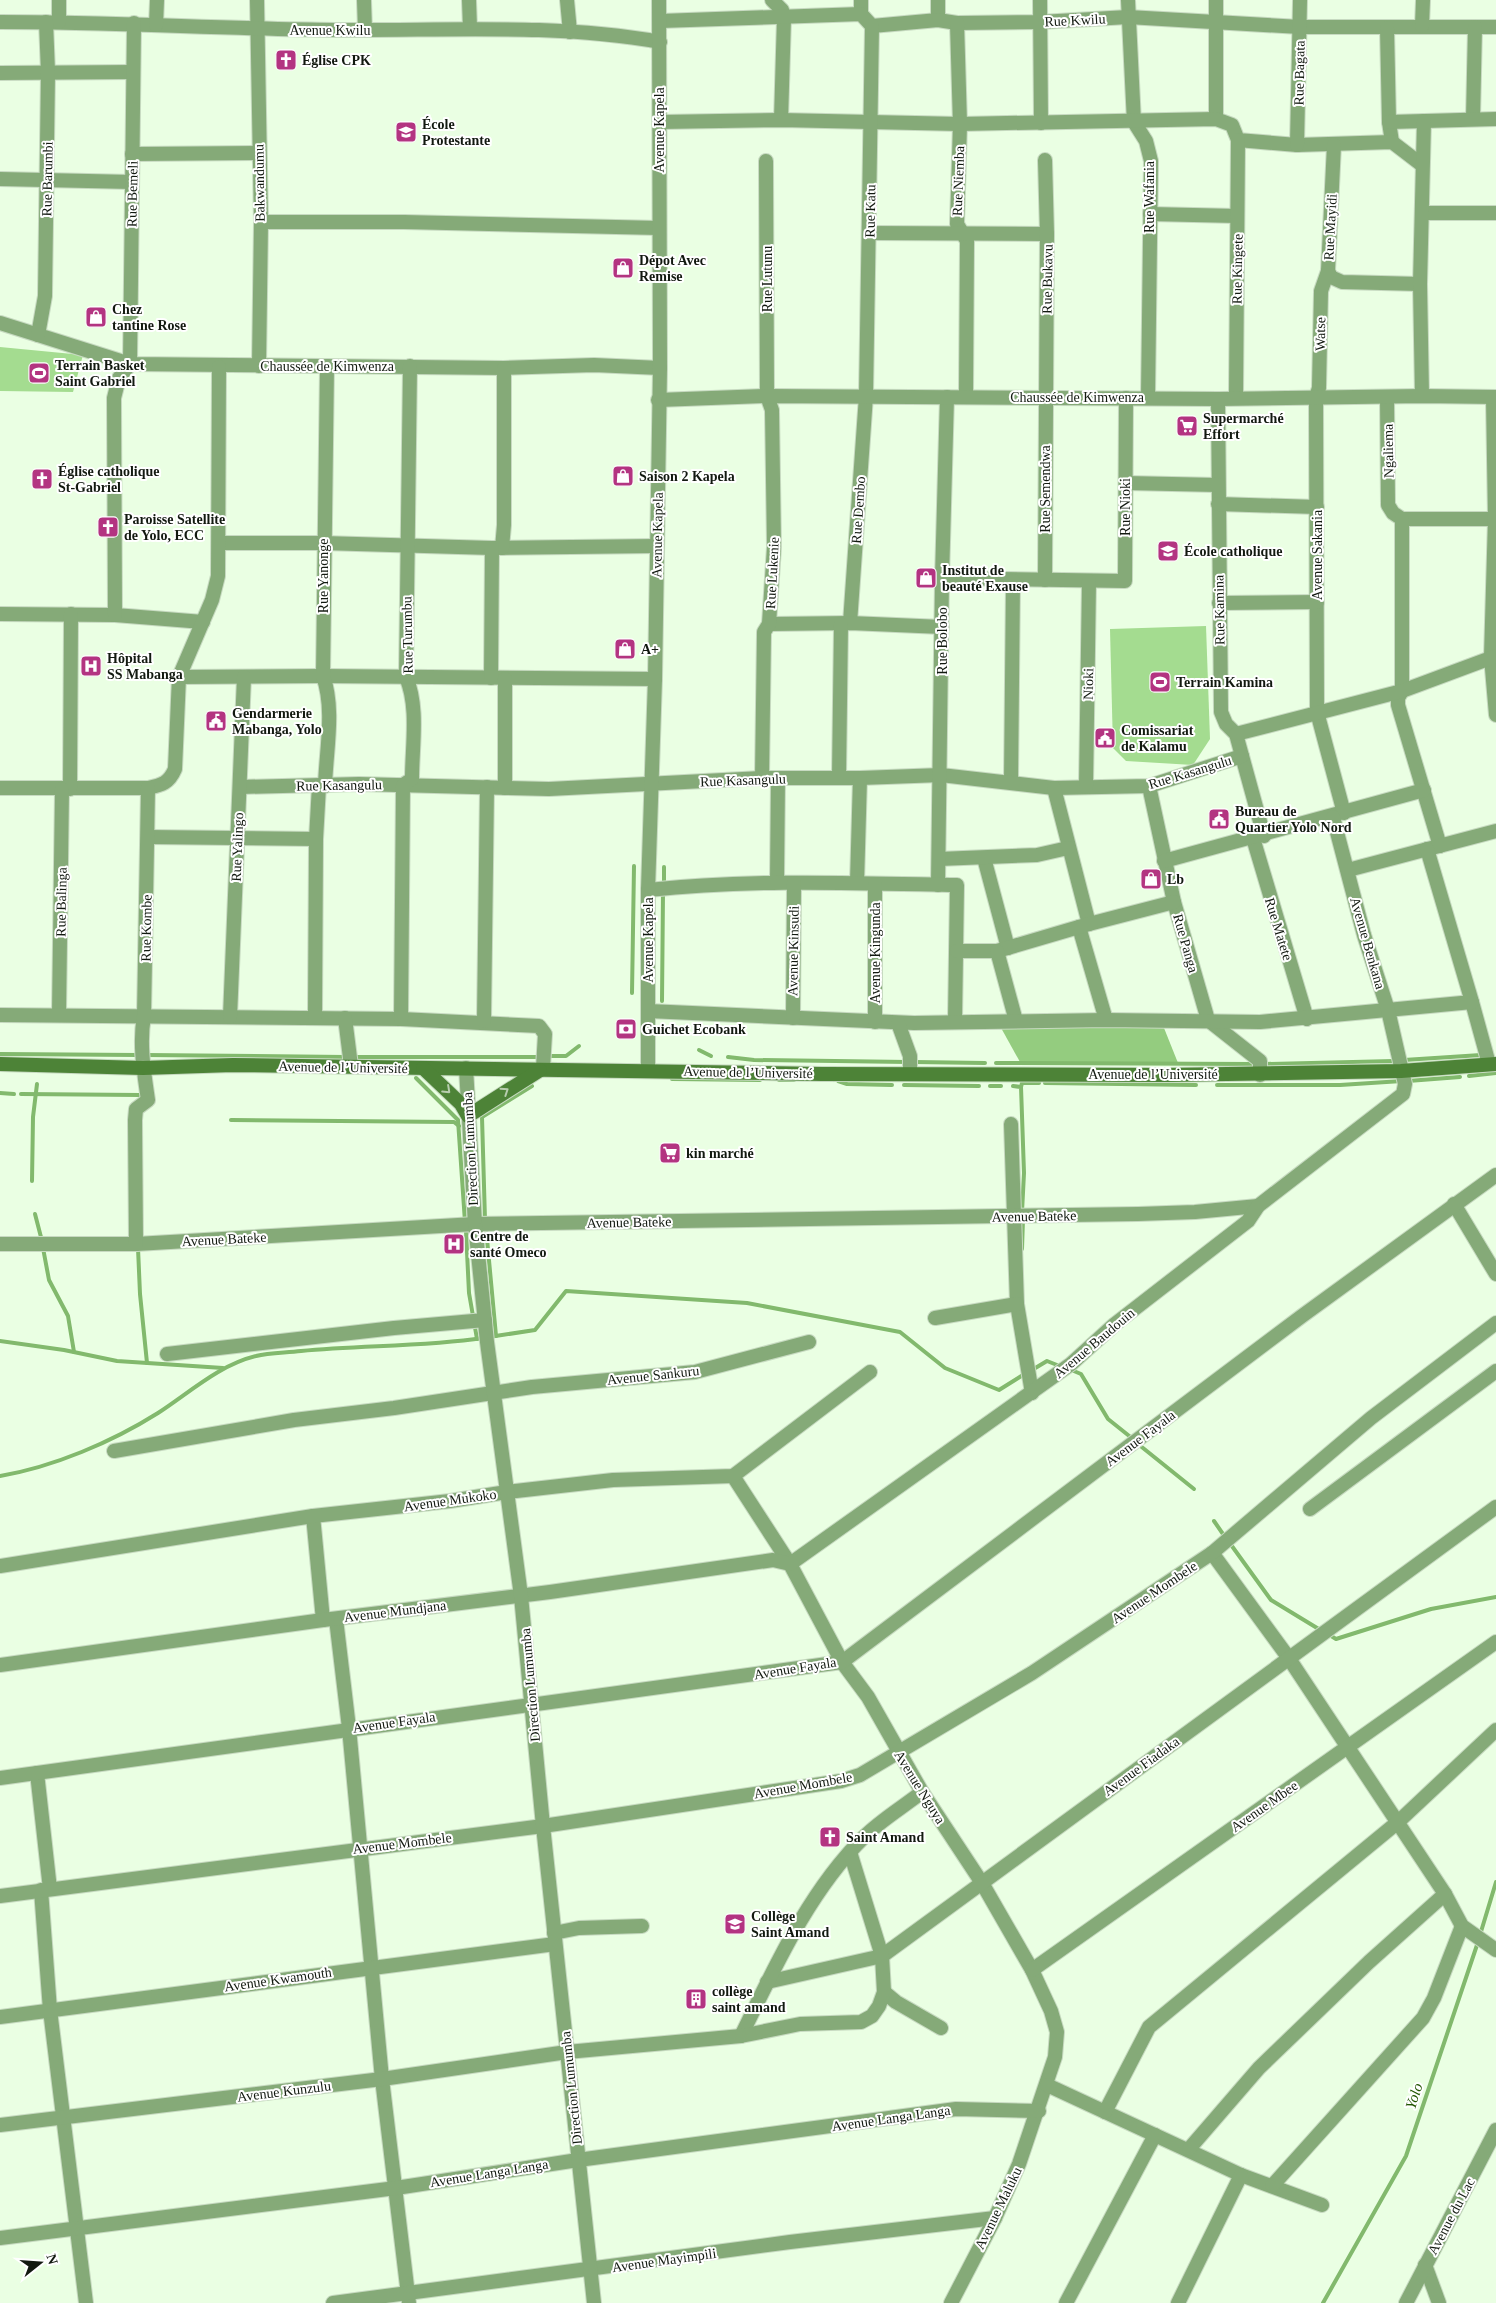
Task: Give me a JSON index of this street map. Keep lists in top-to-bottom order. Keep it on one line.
{"streets":{"main road":["Avenue de l’Université"],"street":["Rue Kwilu","Avenue Kwilu","Rue Bagata","Avenue Kapela","Rue Barumbi","Rue Niemba","Bakwandumu","Rue Bemeli","Rue Wafania","Rue Katu","Rue Mayidi","Rue Kingete","Rue Lutunu","Rue Bukavu","Watse","Chaussée de Kimwenza","Ngaliema","Rue Semendwa","Rue Nioki","Rue Dembo","Avenue Sakania","Rue Lukenie","Rue Yanonge","Rue Kamina","Rue Turumbu","Rue Bolobo","Nioki","Rue Kasangulu","Rue Yalingo","Rue Balinga","Rue Kombe","Rue Matete","Rue Panga","Avenue Benkana","Avenue Kinsudi","Avenue Kingunda","Direction Lumumba","Avenue Bateke","Avenue Baudouin","Avenue Sankuru","Avenue Fayala","Avenue Mukoko","Avenue Mombele","Avenue Mundjana","Avenue Fiadaka","Avenue Nguya","Avenue Mbee","Avenue Kwamouth","Avenue Kunzulu","Avenue Langa Langa","Avenue Maluku","Avenue du Lac","Avenue Mayimpili"]},"crossings":[["Rue Kwilu","Rue Bagata"],["Rue Kwilu","Rue Niemba"],["Rue Kwilu","Rue Wafania"],["Rue Kwilu","Rue Katu"],["Avenue Kwilu","Avenue Kapela"],["Avenue Kwilu","Rue Barumbi"],["Avenue Kwilu","Bakwandumu"],["Avenue Kwilu","Rue Bemeli"],["Avenue Kapela","Chaussée de Kimwenza"],["Avenue Kapela","Rue Kasangulu"],["Avenue Kapela","Avenue de l’Université"],["Rue Barumbi","Chaussée de Kimwenza"],["Rue Niemba","Chaussée de Kimwenza"],["Bakwandumu","Chaussée de Kimwenza"],["Rue Bemeli","Chaussée de Kimwenza"],["Rue Wafania","Chaussée de Kimwenza"],["Rue Katu","Chaussée de Kimwenza"],["Rue Katu","Rue Dembo"],["Rue Mayidi","Watse"],["Rue Kingete","Chaussée de Kimwenza"],["Rue Lutunu","Chaussée de Kimwenza"],["Rue Lutunu","Rue Lukenie"],["Rue Bukavu","Chaussée de Kimwenza"],["Rue Bukavu","Rue Semendwa"],["Watse","Chaussée de Kimwenza"],["Watse","Avenue Sakania"],["Chaussée de Kimwenza","Ngaliema"],["Chaussée de Kimwenza","Rue Semendwa"],["Chaussée de Kimwenza","Rue Nioki"],["Chaussée de Kimwenza","Rue Dembo"],["Chaussée de Kimwenza","Avenue Sakania"],["Chaussée de Kimwenza","Rue Lukenie"],["Chaussée de Kimwenza","Rue Yanonge"],["Chaussée de Kimwenza","Rue Kamina"],["Chaussée de Kimwenza","Rue Turumbu"],["Chaussée de Kimwenza","Rue Bolobo"],["Rue Nioki","Nioki"],["Rue Dembo","Rue Kasangulu"],["Avenue Sakania","Rue Kasangulu"],["Avenue Sakania","Avenue Benkana"],["Rue Lukenie","Rue Kasangulu"],["Rue Yanonge","Rue Kasangulu"],["Rue Kamina","Rue Kasangulu"],["Rue Kamina","Rue Matete"],["Rue Turumbu","Rue Kasangulu"],["Rue Bolobo","Rue Kasangulu"],["Nioki","Rue Kasangulu"],["Rue Kasangulu","Rue Yalingo"],["Rue Kasangulu","Rue Matete"],["Rue Kasangulu","Rue Panga"],["Rue Kombe","Avenue de l’Université"],["Rue Kombe","Avenue Bateke"],["Avenue Benkana","Avenue de l’Université"],["Avenue Benkana","Avenue Baudouin"],["Avenue de l’Université","Direction Lumumba"],["Direction Lumumba","Avenue Bateke"],["Direction Lumumba","Avenue Sankuru"],["Direction Lumumba","Avenue Fayala"],["Direction Lumumba","Avenue Mukoko"],["Direction Lumumba","Avenue Mombele"],["Direction Lumumba","Avenue Mundjana"],["Direction Lumumba","Avenue Kwamouth"],["Direction Lumumba","Avenue Kunzulu"],["Direction Lumumba","Avenue Langa Langa"],["Direction Lumumba","Avenue Mayimpili"],["Avenue Bateke","Avenue Baudouin"],["Avenue Baudouin","Avenue Mundjana"],["Avenue Baudouin","Avenue Nguya"],["Avenue Fayala","Avenue Nguya"],["Avenue Mukoko","Avenue Nguya"],["Avenue Mombele","Avenue Nguya"],["Avenue Mundjana","Avenue Nguya"],["Avenue Fiadaka","Avenue Nguya"],["Avenue Nguya","Avenue Mbee"],["Avenue Nguya","Avenue Langa Langa"],["Avenue Nguya","Avenue Maluku"],["Avenue Langa Langa","Avenue Maluku"],["Avenue Maluku","Avenue Mayimpili"]],"water":["Yolo"],"places":{"church":["Église CPK","Église catholique St-Gabriel","Paroisse Satellite de Yolo, ECC","Saint Amand"],"school or university":["École Protestante","École catholique","Collège Saint Amand"],"shop":["Dépot Avec Remise","Chez tantine Rose","Saison 2 Kapela","Institut de beauté Exause","A+","Lb"],"sports":["Terrain Basket Saint Gabriel","Terrain Kamina"],"supermarket":["Supermarché Effort","kin marché"],"hospital":["Hôpital SS Mabanga","Centre de santé Omeco"],"public building":["Gendarmerie Mabanga, Yolo","Comissariat de Kalamu","Bureau de Quartier Yolo Nord"],"bank":["Guichet Ecobank"],"building":["collège saint amand"]},"north":"right"}
